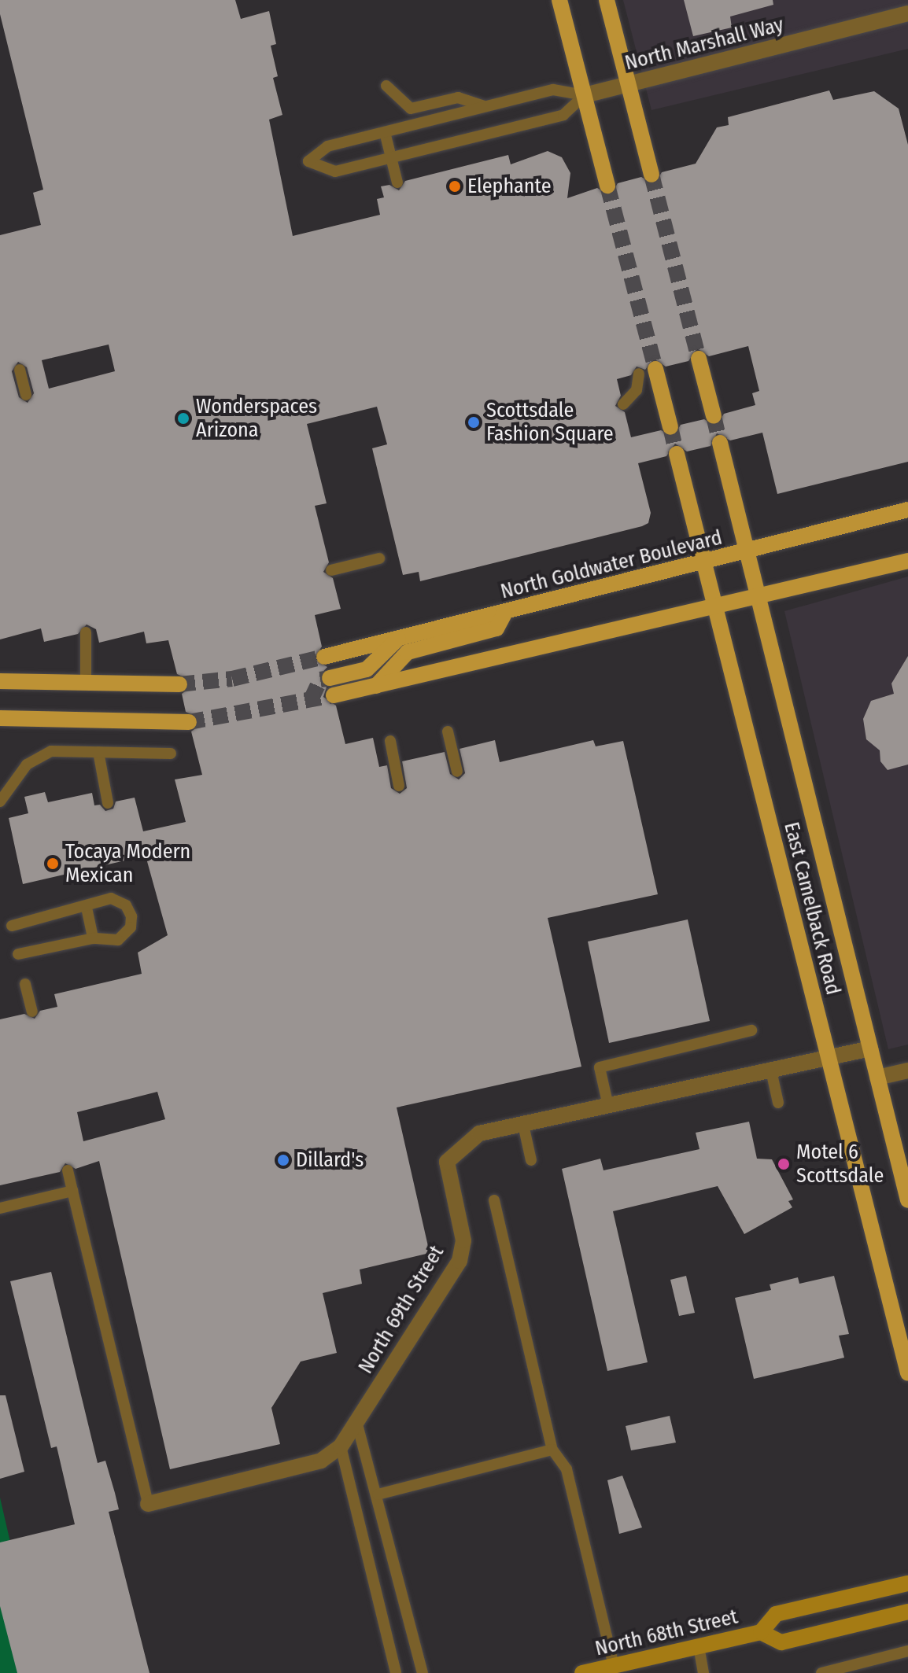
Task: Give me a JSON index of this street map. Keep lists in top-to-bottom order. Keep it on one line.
{"streets":{"main road":["North Goldwater Boulevard","East Camelback Road"],"street":["North Marshall Way","North 69th Street","North 68th Street"]},"crossings":[["North Goldwater Boulevard","East Camelback Road"],["East Camelback Road","North 69th Street"]],"places":["Elephante","Wonderspaces Arizona","Scottsdale Fashion Square","Tocaya Modern Mexican","Dillard's","Motel 6 Scottsdale"]}
